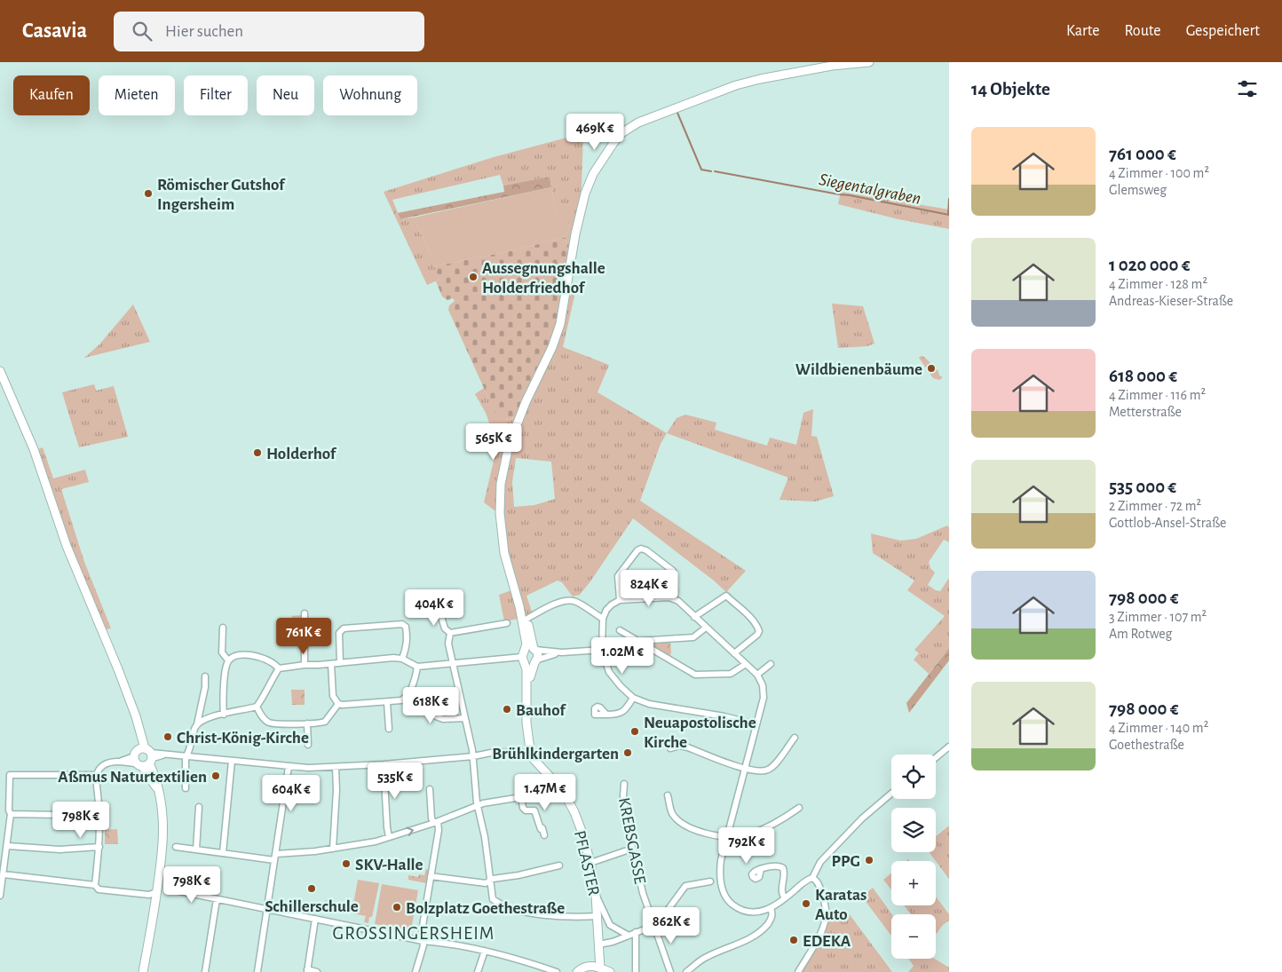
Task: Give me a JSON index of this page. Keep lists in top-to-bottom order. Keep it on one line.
{"streets":{"street":["KREBSGASSE","PFLASTER"]},"districts":["GROSSINGERSHEIM"],"water":["Siegentalgraben"],"places":["Römischer Gutshof Ingersheim","Aussegnungshalle Holderfriedhof","Wildbienenbäume","Holderhof","Bauhof","Neuapostolische Kirche","Christ-König-Kirche","Brühlkindergarten","Aßmus Naturtextilien","PPG","SKV-Halle","Schillerschule","Karatas Auto","Bolzplatz Goethestraße","EDEKA"],"page":{"header":"Casavia","search":"Hier suchen","nav":["Karte","Route","Gespeichert"],"heading":"14 Objekte","chip":["Kaufen","Mieten","Filter","Neu","Wohnung"],"price":["469K €","565K €","824K €","404K €","761K €","1.02M €","618K €","535K €","1.47M €","604K €","798K €","792K €","798K €","862K €"],"list":[{"name":"761 000 €","note":"4 Zimmer · 100 m² · Glemsweg"},{"name":"1 020 000 €","note":"4 Zimmer · 128 m² · Andreas-Kieser-Straße"},{"name":"618 000 €","note":"4 Zimmer · 116 m² · Metterstraße"},{"name":"535 000 €","note":"2 Zimmer · 72 m² · Gottlob-Ansel-Straße"},{"name":"798 000 €","note":"3 Zimmer · 107 m² · Am Rotweg"},{"name":"798 000 €","note":"4 Zimmer · 140 m² · Goethestraße"}],"map_buttons":["+","−"]}}
